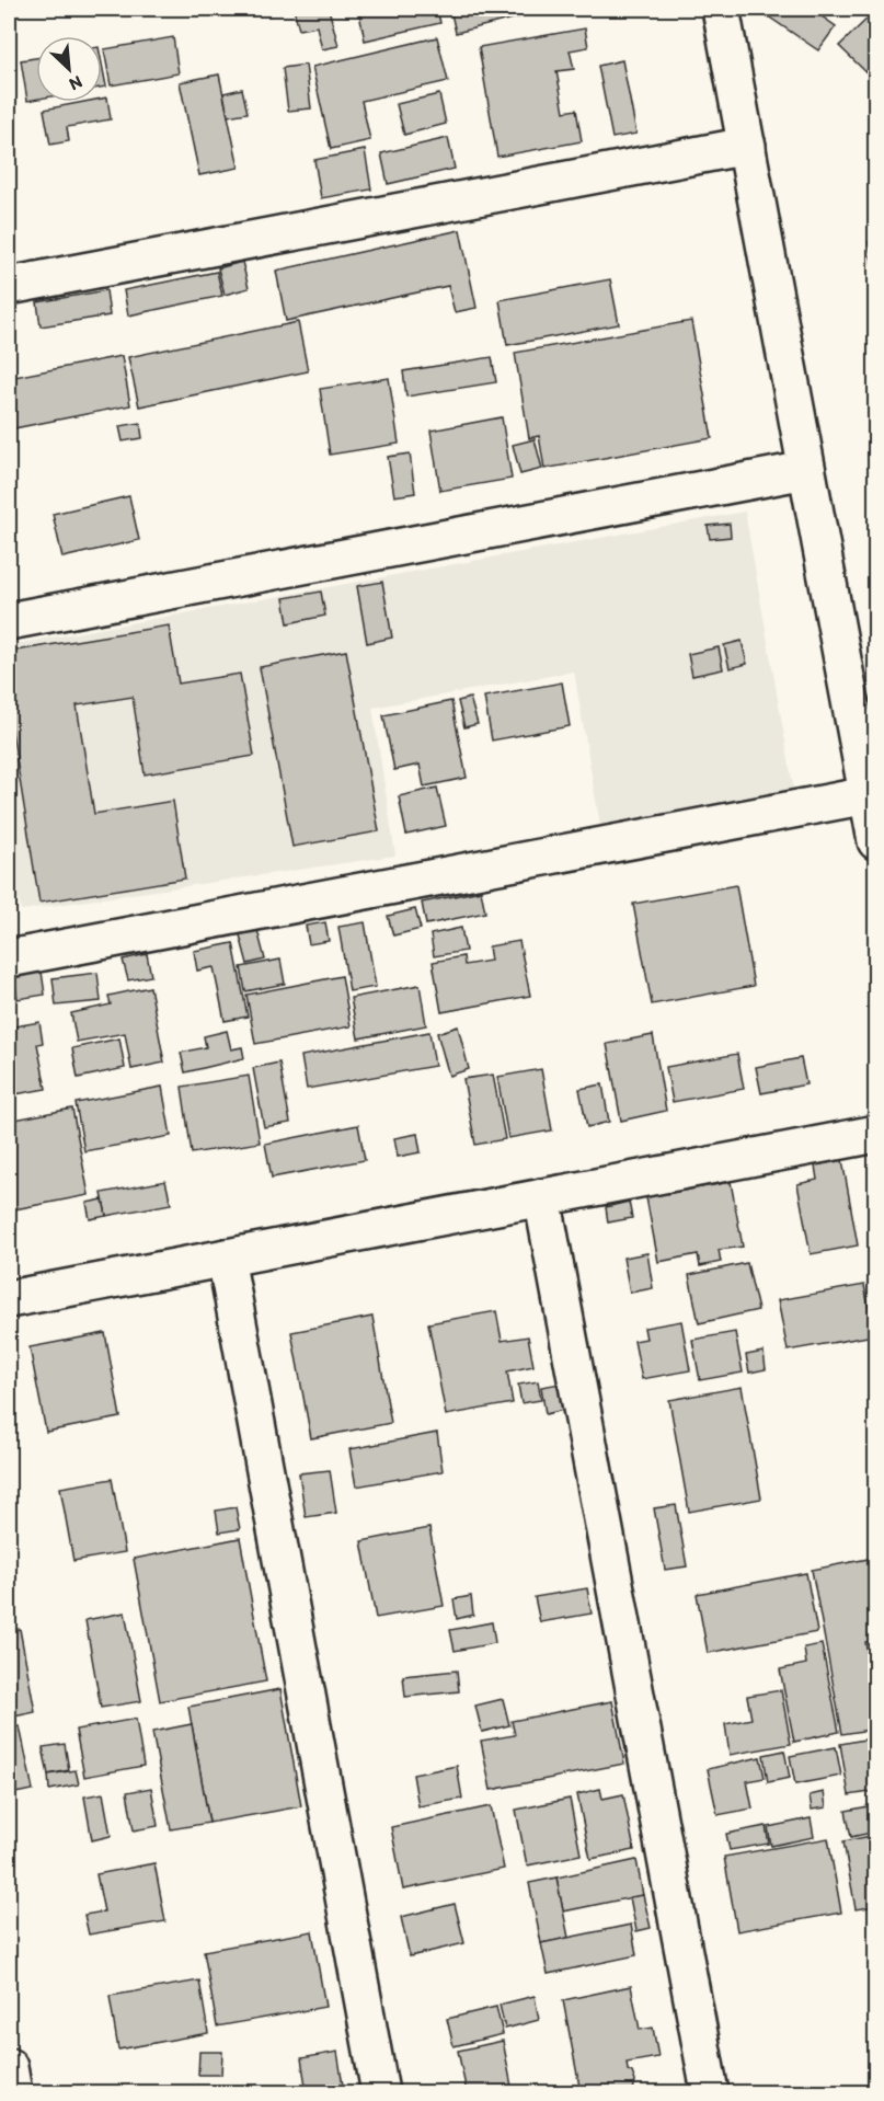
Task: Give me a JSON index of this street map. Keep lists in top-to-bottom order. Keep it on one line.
{"north":"bottom right"}
